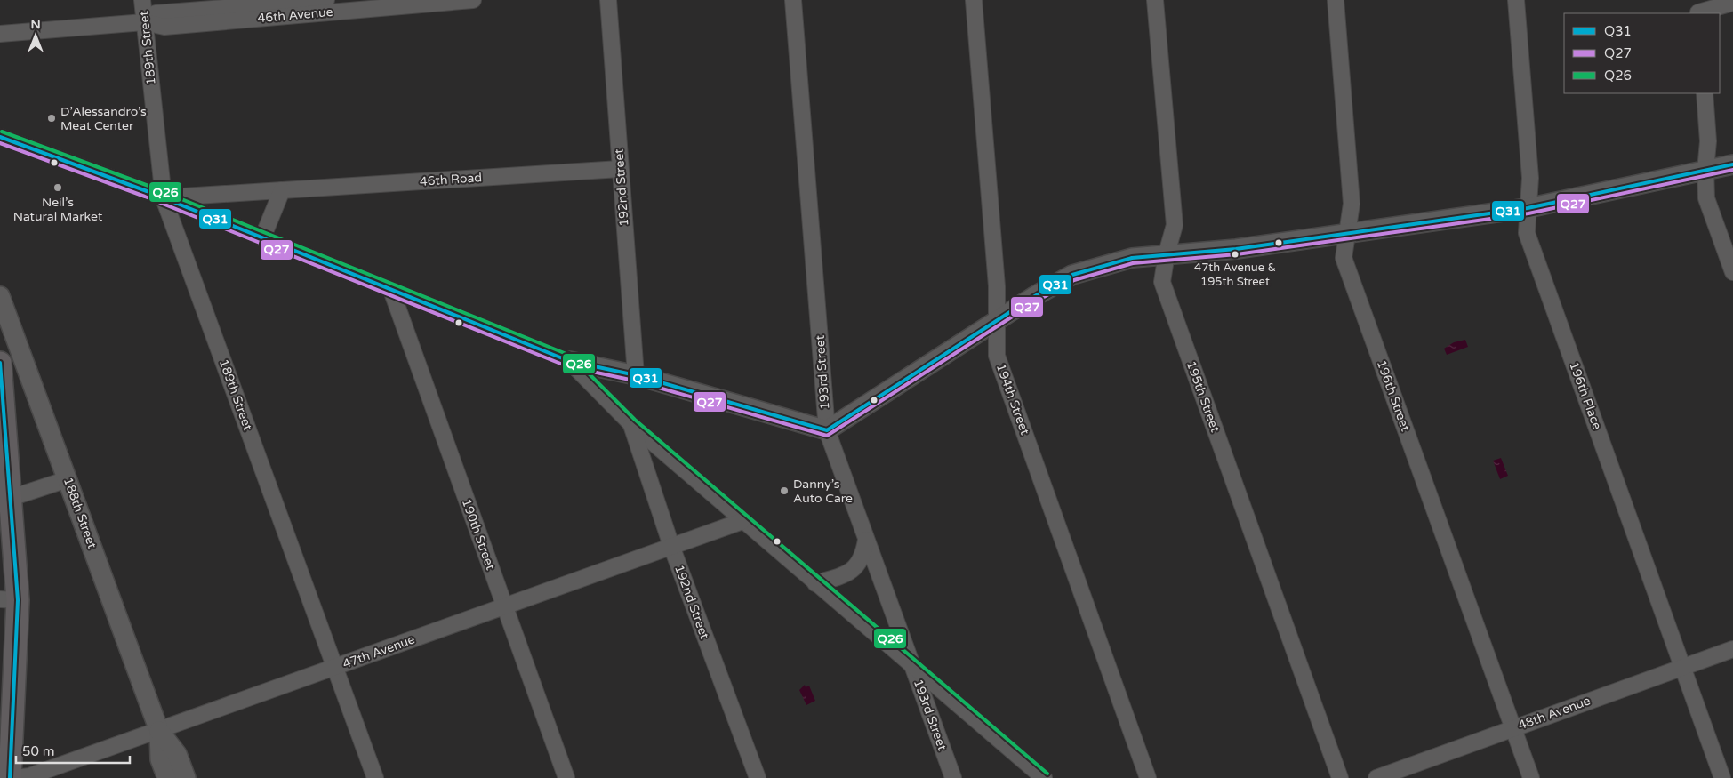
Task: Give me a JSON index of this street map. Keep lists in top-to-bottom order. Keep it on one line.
{"streets":{"street":["46th Avenue","189th Street","46th Road","192nd Street","193rd Street","196th Street","196th Place","195th Street","194th Street","188th Street","190th Street","47th Avenue","48th Avenue"]},"crossings":[["46th Avenue","189th Street"],["189th Street","46th Road"],["189th Street","47th Avenue"],["46th Road","192nd Street"],["192nd Street","47th Avenue"],["196th Street","48th Avenue"],["196th Place","48th Avenue"],["188th Street","47th Avenue"],["190th Street","47th Avenue"]],"places":["D’Alessandro’s Meat Center","Neil’s Natural Market","47th Avenue & 195th Street","Danny’s Auto Care"],"lines":["transit line Q26","transit line Q31","transit line Q27"],"legend":["Q31","Q27","Q26"],"scale_bar":"50 m","north":"top"}
